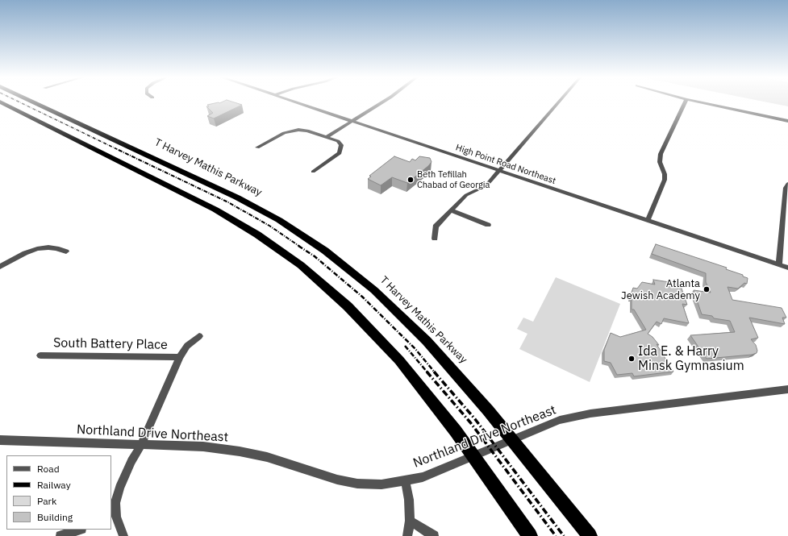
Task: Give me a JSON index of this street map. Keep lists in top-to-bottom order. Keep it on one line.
{"streets":{"highway":["T Harvey Mathis Parkway"],"street":["High Point Road Northeast","South Battery Place","Northland Drive Northeast"]},"places":["Beth Tefillah Chabad of Georgia","Atlanta Jewish Academy","Ida E. & Harry Minsk Gymnasium"],"legend":["Road","Railway","Park","Building"]}
